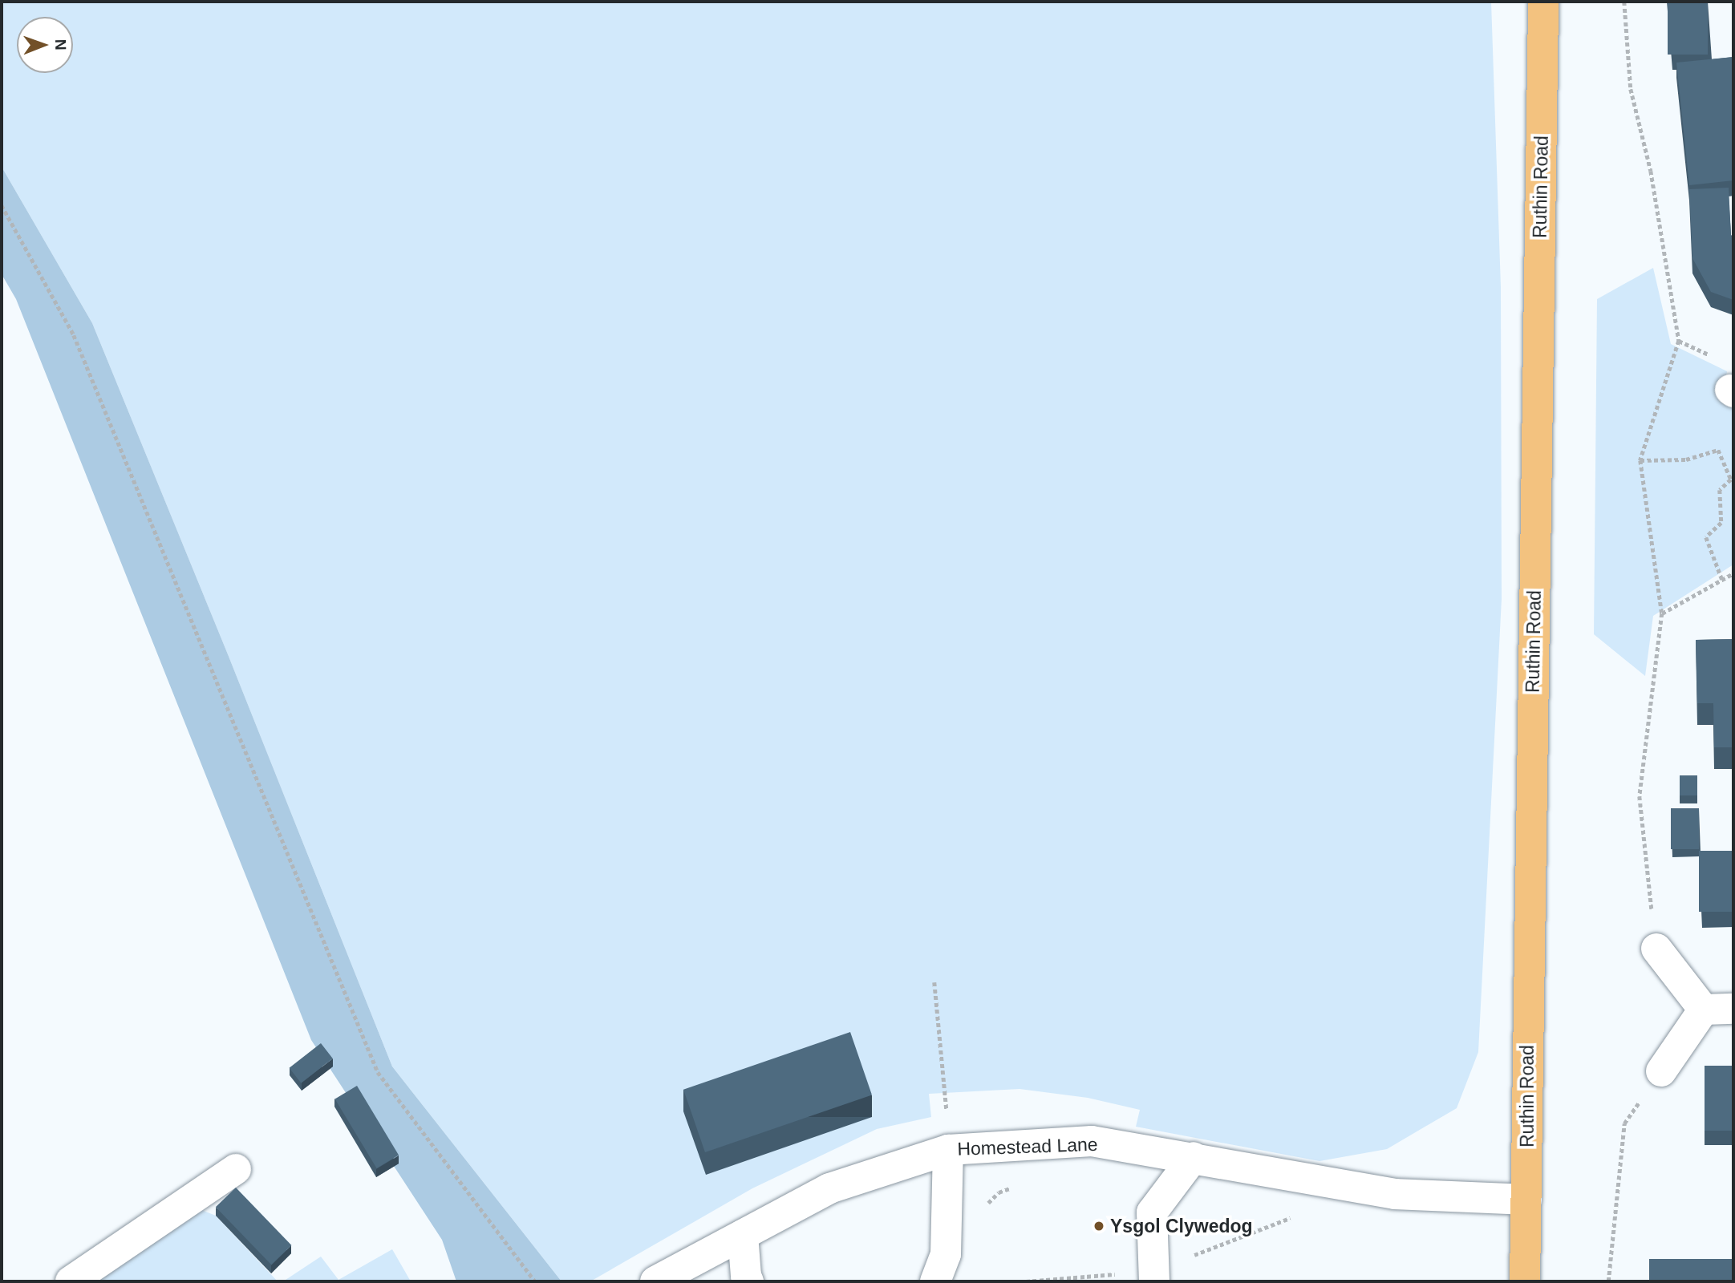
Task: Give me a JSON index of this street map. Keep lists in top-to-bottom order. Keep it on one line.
{"streets":{"main road":["Ruthin Road"],"street":["Homestead Lane"]},"crossings":[["Ruthin Road","Homestead Lane"]],"places":["Ysgol Clywedog"],"north":"right"}
